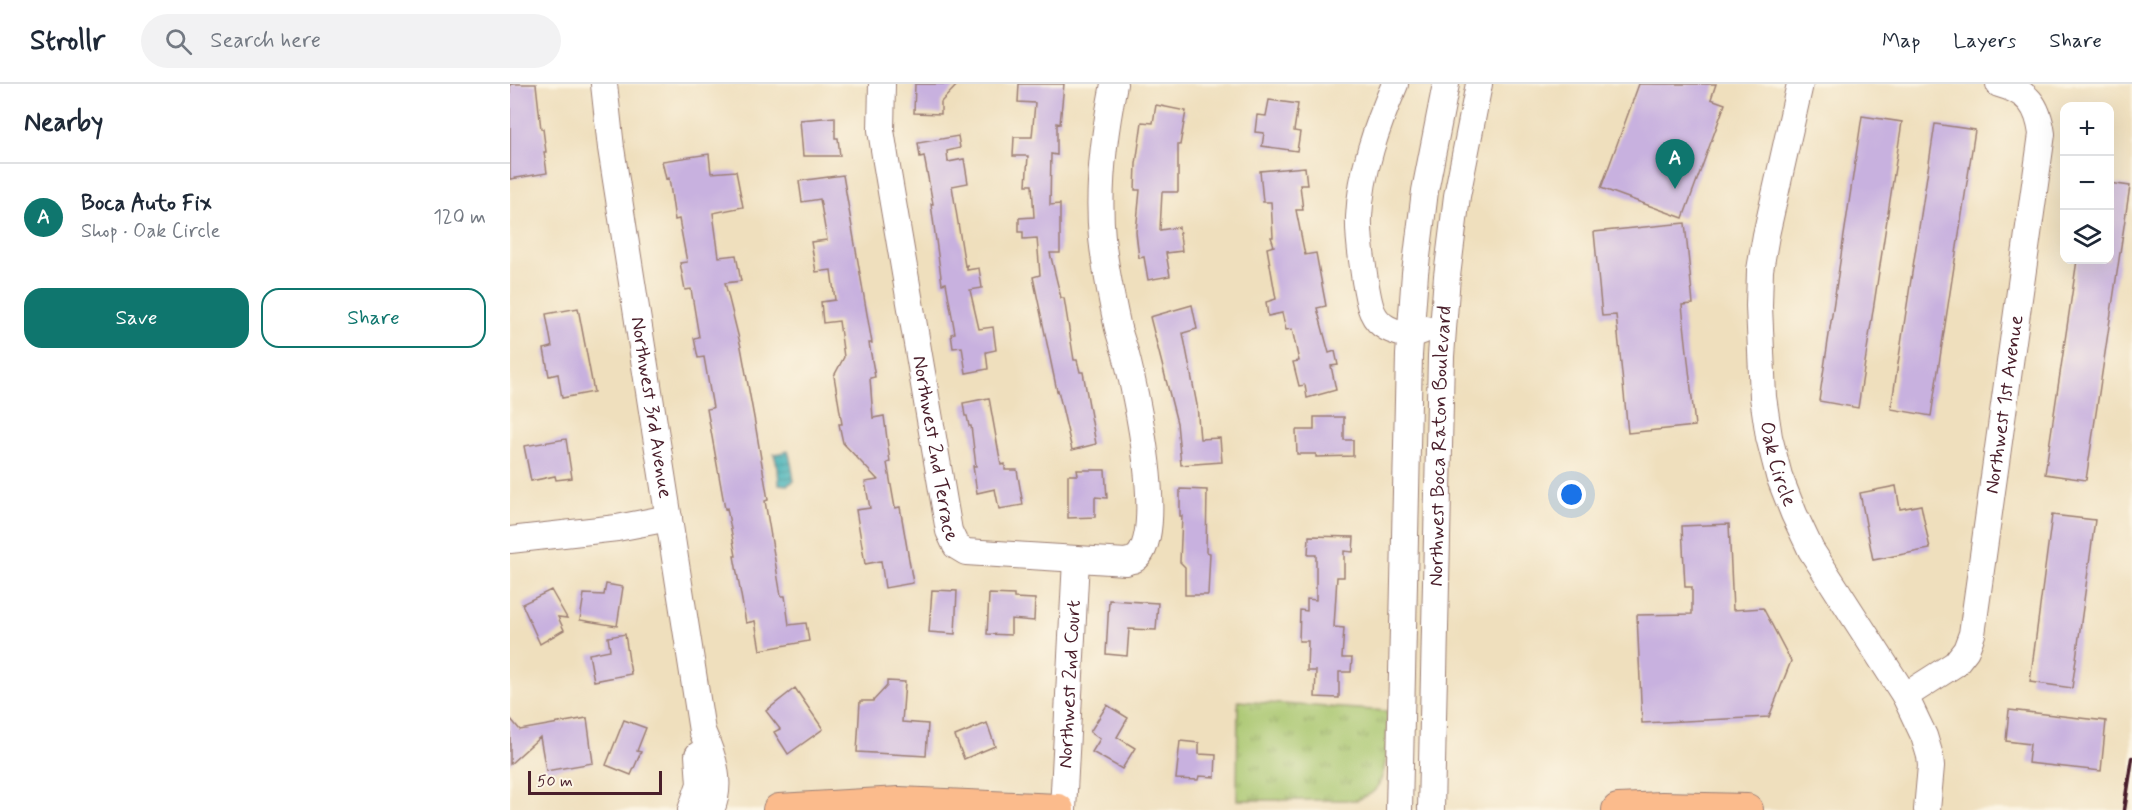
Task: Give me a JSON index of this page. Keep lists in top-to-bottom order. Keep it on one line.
{"streets":{"street":["Northwest 1st Avenue","Northwest 3rd Avenue","Northwest Boca Raton Boulevard","Northwest 2nd Terrace","Oak Circle","Northwest 2nd Court"]},"crossings":[["Northwest 1st Avenue","Oak Circle"],["Northwest 2nd Terrace","Northwest 2nd Court"]],"scale_bar":"50 m","page":{"header":"Strollr","search":"Search here","nav":["Map","Layers","Share"],"heading":"Nearby","map_buttons":["+","−"],"pins":"A","list":[{"mark":"A","name":"Boca Auto Fix","note":"Shop · Oak Circle","value":"120 m"}],"buttons":["Save","Share"],"scale":"50 m"}}
